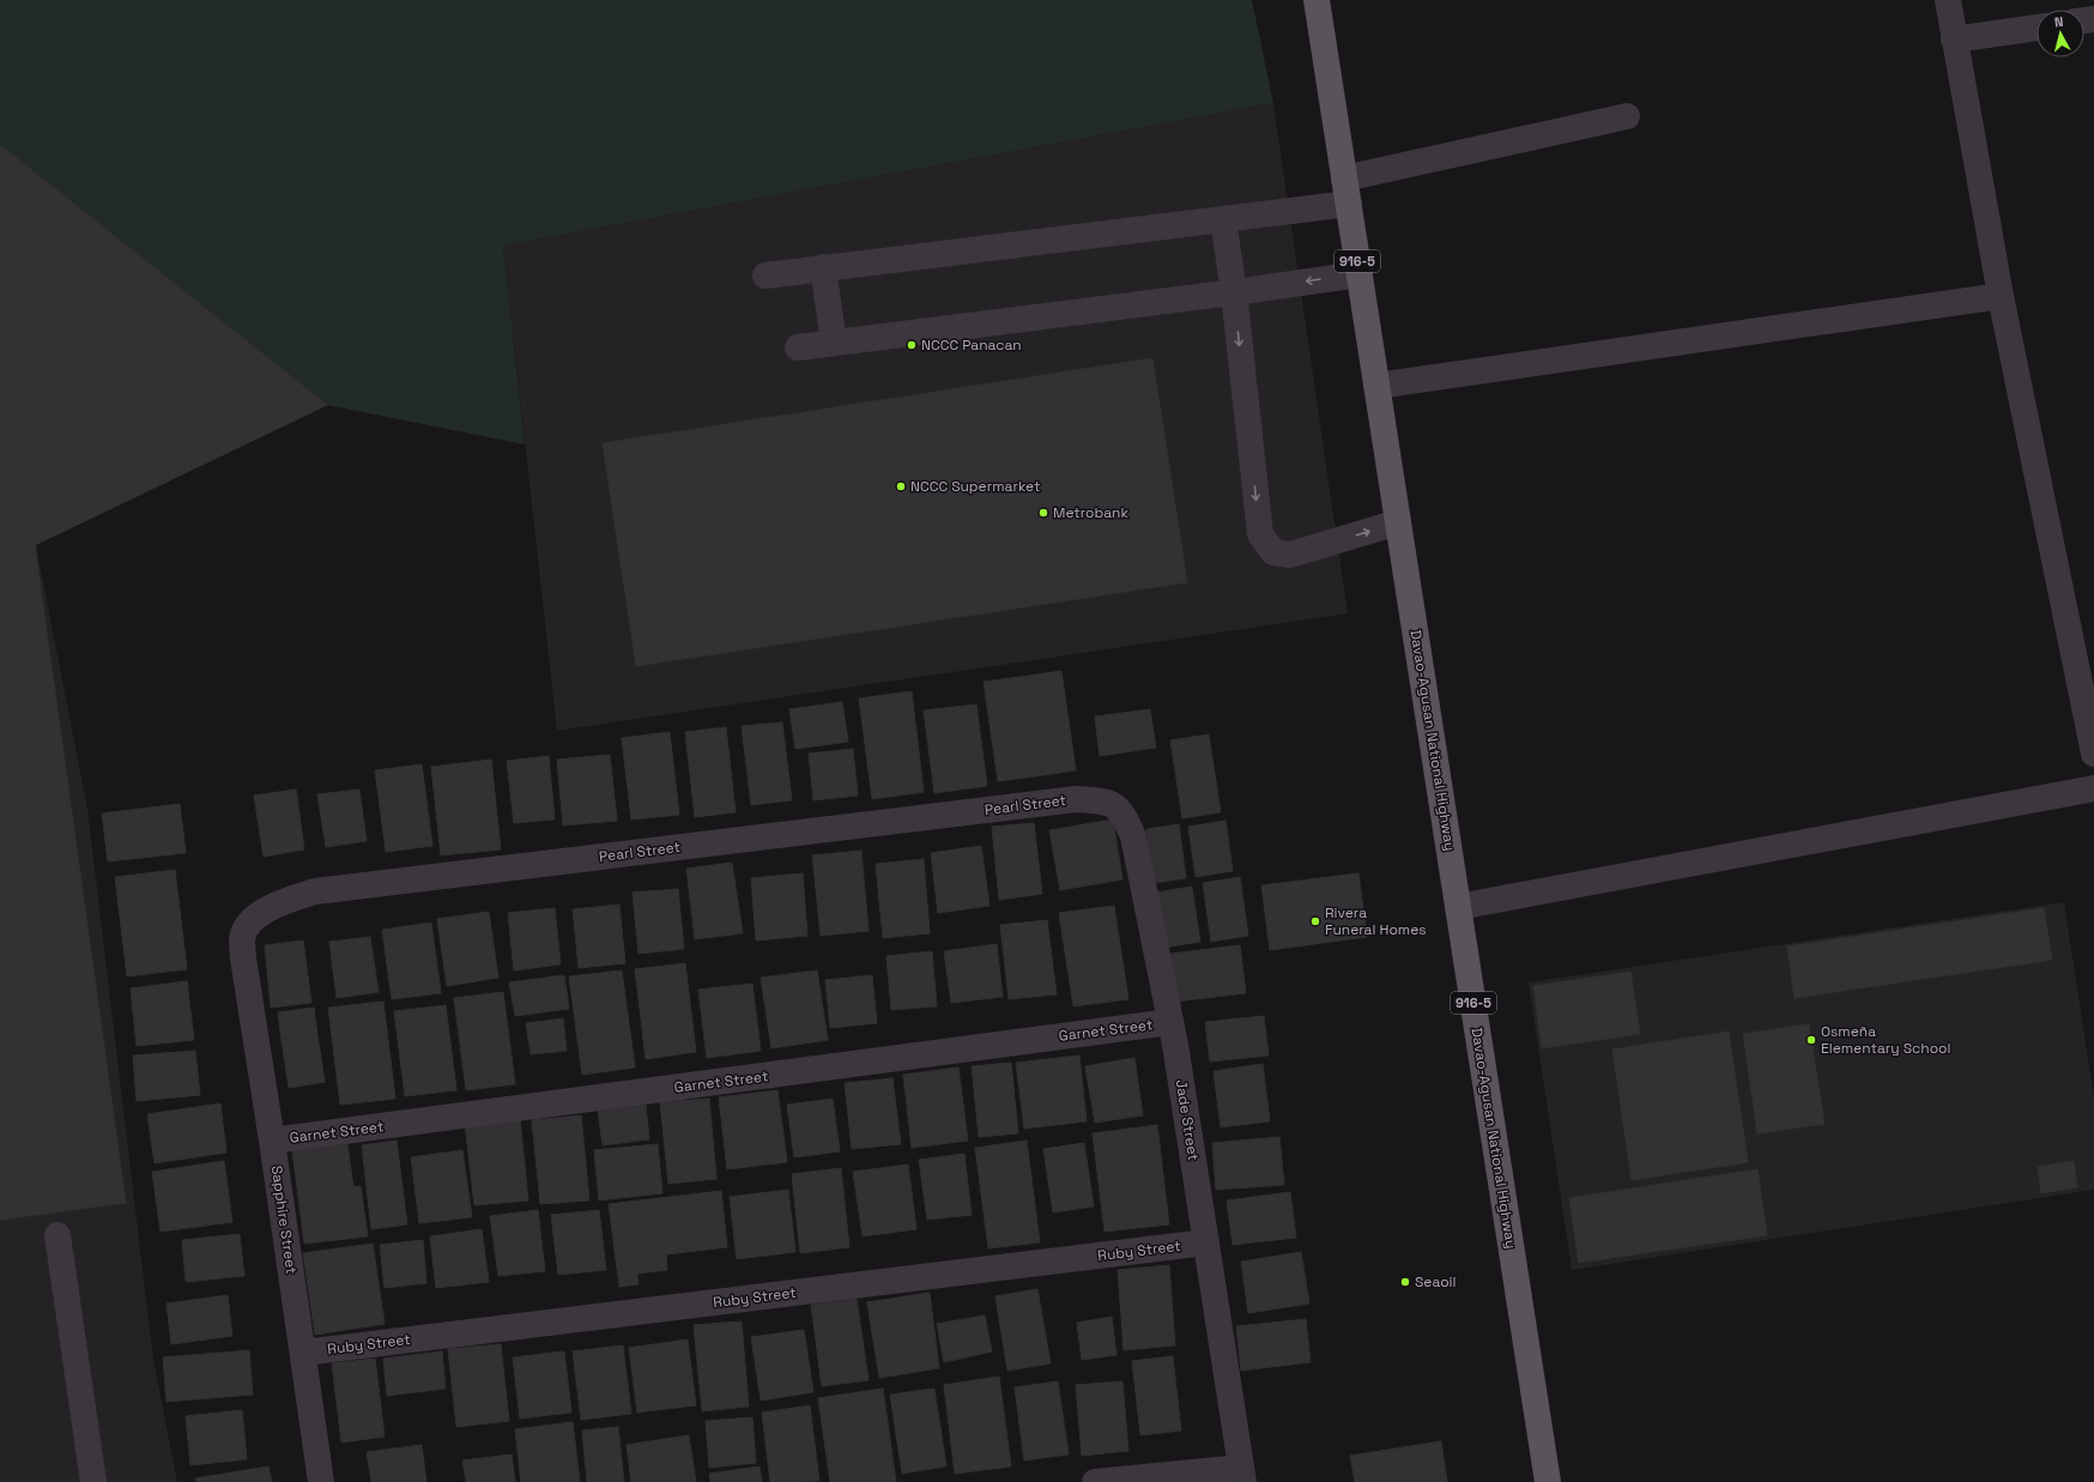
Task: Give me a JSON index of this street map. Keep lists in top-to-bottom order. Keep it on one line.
{"streets":{"main road":["916-5","Davao-Agusan National Highway"],"street":["Pearl Street","Garnet Street","Jade Street","Sapphire Street","Ruby Street"]},"crossings":[["Pearl Street","Jade Street"],["Pearl Street","Sapphire Street"],["Garnet Street","Jade Street"],["Garnet Street","Sapphire Street"],["Jade Street","Ruby Street"],["Sapphire Street","Ruby Street"]],"places":["NCCC Panacan","NCCC Supermarket","Metrobank","Rivera Funeral Homes","Osmeña Elementary School","Seaoil"],"north":"top"}
